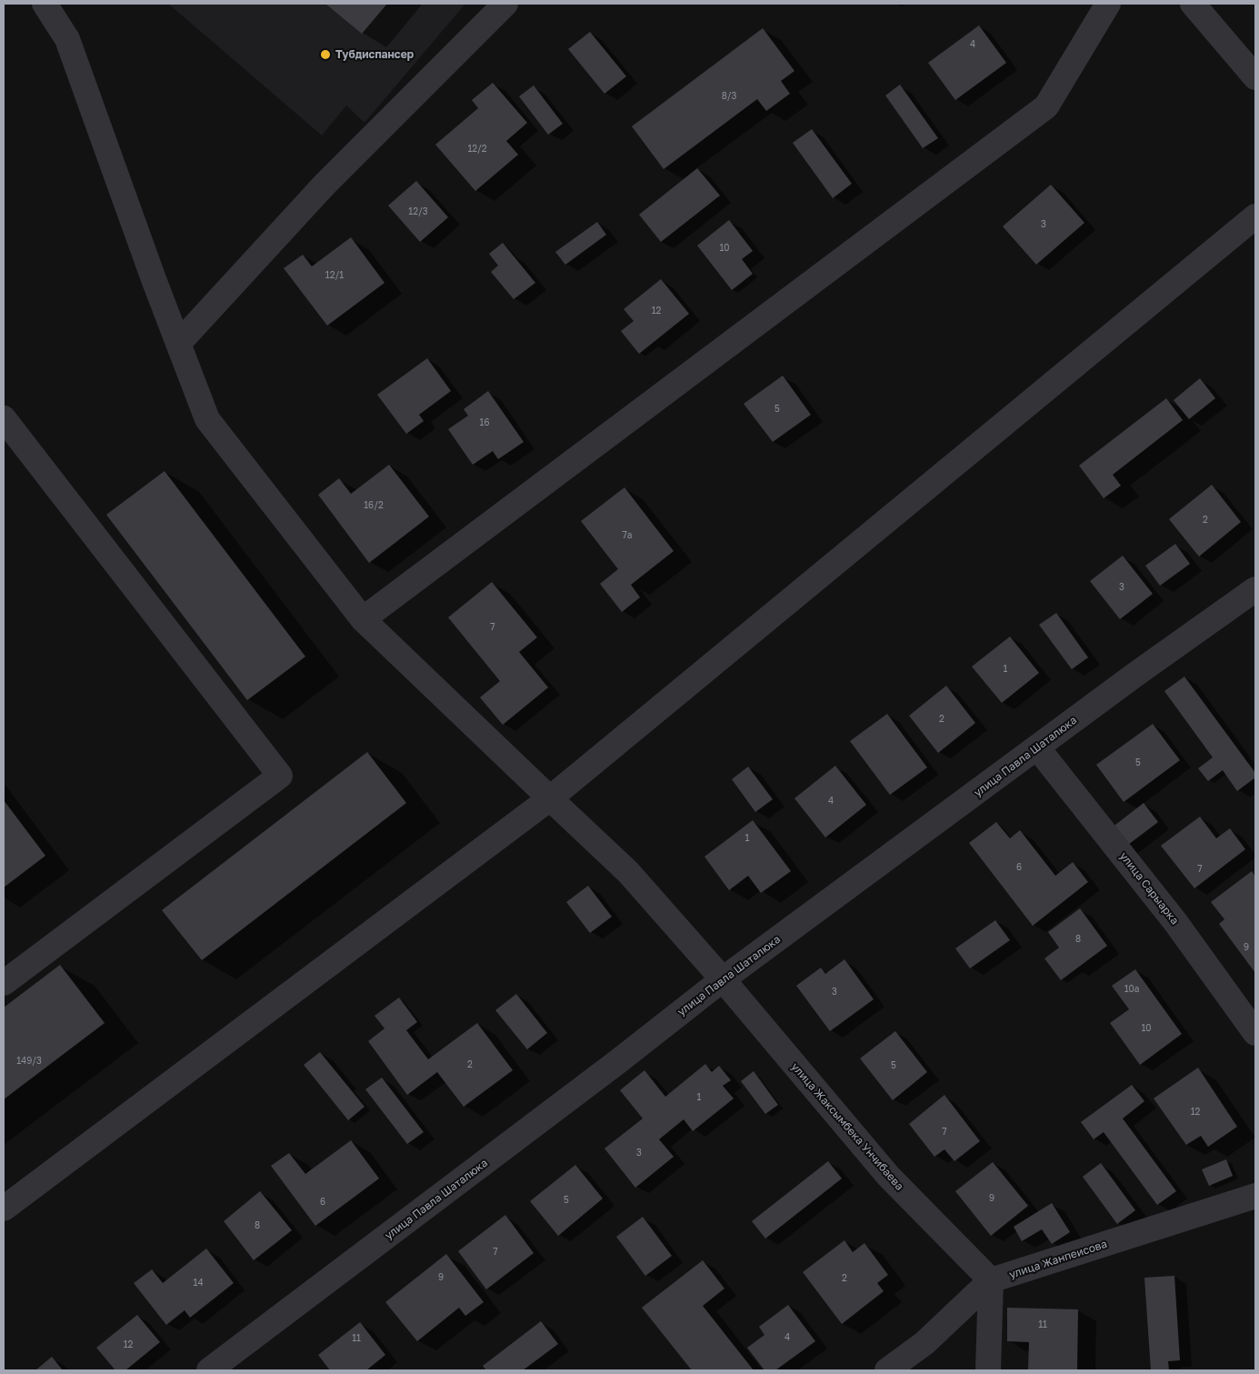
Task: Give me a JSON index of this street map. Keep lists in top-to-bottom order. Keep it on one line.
{"streets":{"street":["улица Павла Шаталюка","улица Сарыарка","улица Жаксымбека Унчибаева","улица Жанпеисова"]},"crossings":[["улица Павла Шаталюка","улица Сарыарка"],["улица Павла Шаталюка","улица Жаксымбека Унчибаева"],["улица Жаксымбека Унчибаева","улица Жанпеисова"]],"places":["Тубдиспансер"],"house_numbers":["4","8/3","12/2","12/3","3","10","12/1","12","5","16","16/2","2","7а","3","7","1","2","5","4","1","6","7","8","9","10а","3","10","149/3","2","5","1","12","7","3","9","5","6","8","7","9","2","14","11","4","11","12"]}
